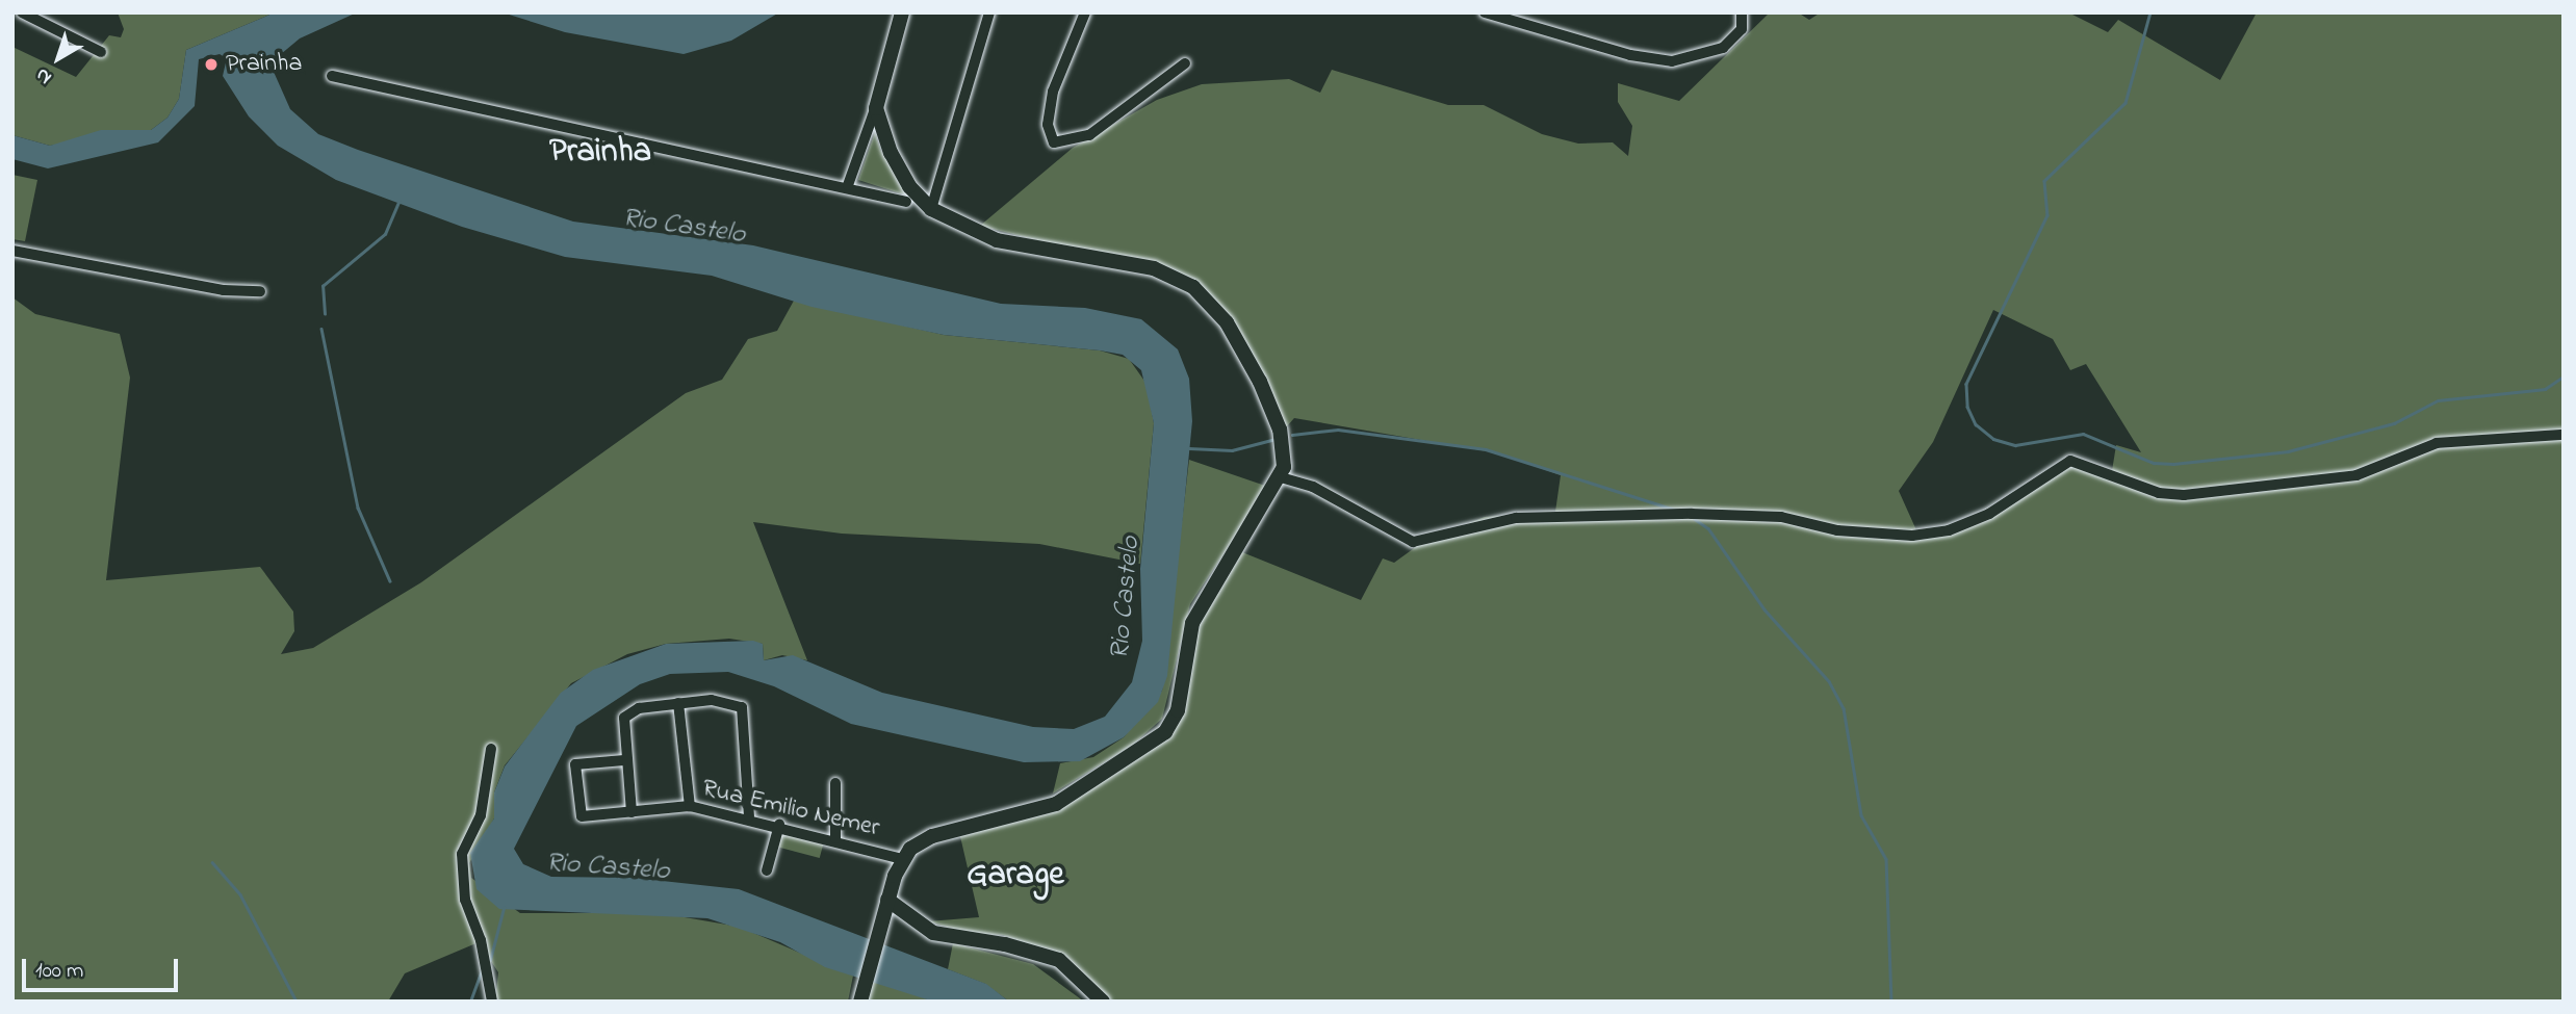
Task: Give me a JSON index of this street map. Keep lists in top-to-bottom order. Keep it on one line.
{"streets":{"street":["Rua Emilio Nemer"]},"districts":["Prainha","Garage"],"water":["Rio Castelo"],"places":["Prainha"],"scale_bar":"100 m","north":"bottom left"}
